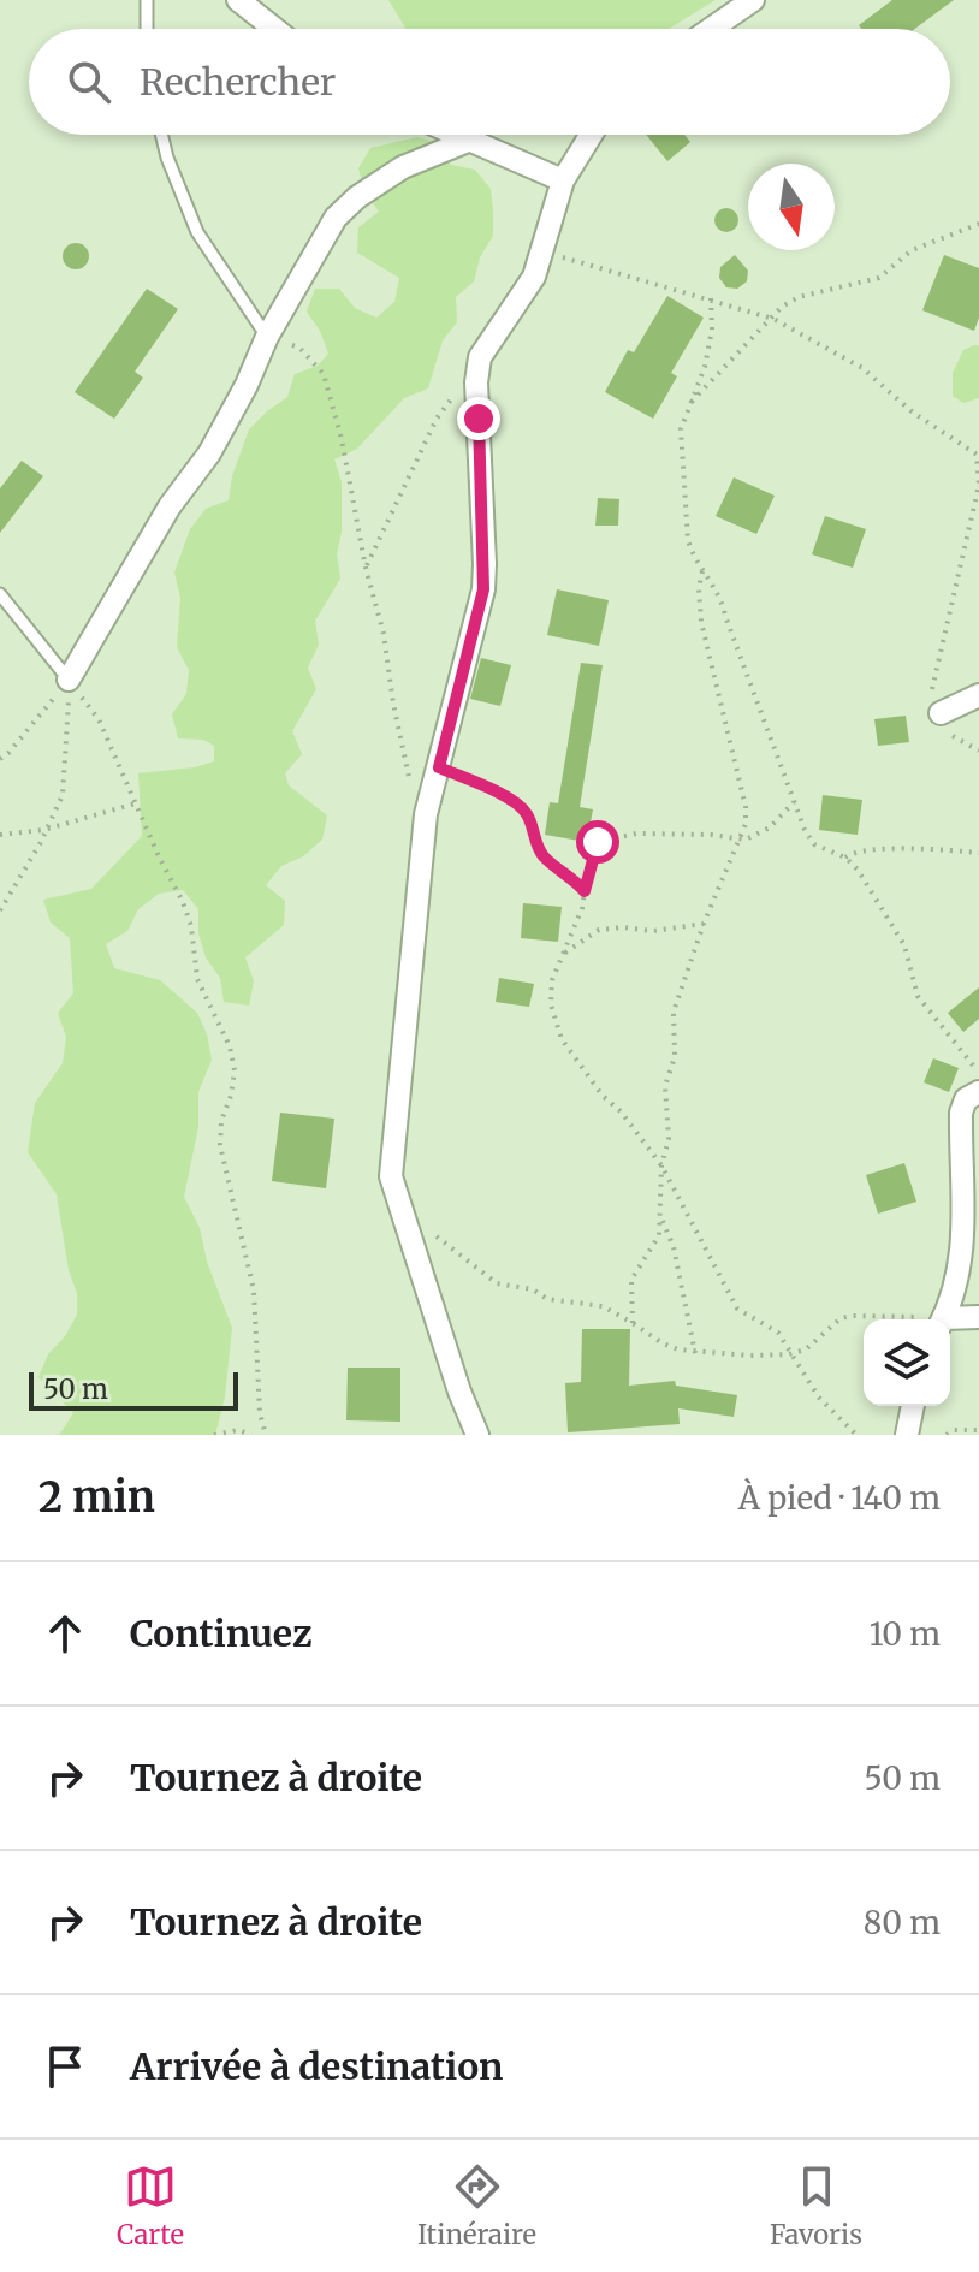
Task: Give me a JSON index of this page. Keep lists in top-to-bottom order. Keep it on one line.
{"scale_bar":"50 m","north":"bottom","page":{"search":"Rechercher","scale":"50 m","heading":["2 min","À pied · 140 m"],"list":[["Continuez","10 m"],["Tournez à droite","50 m"],["Tournez à droite","80 m"],"Arrivée à destination"],"nav":["Carte","Itinéraire","Favoris"]}}
